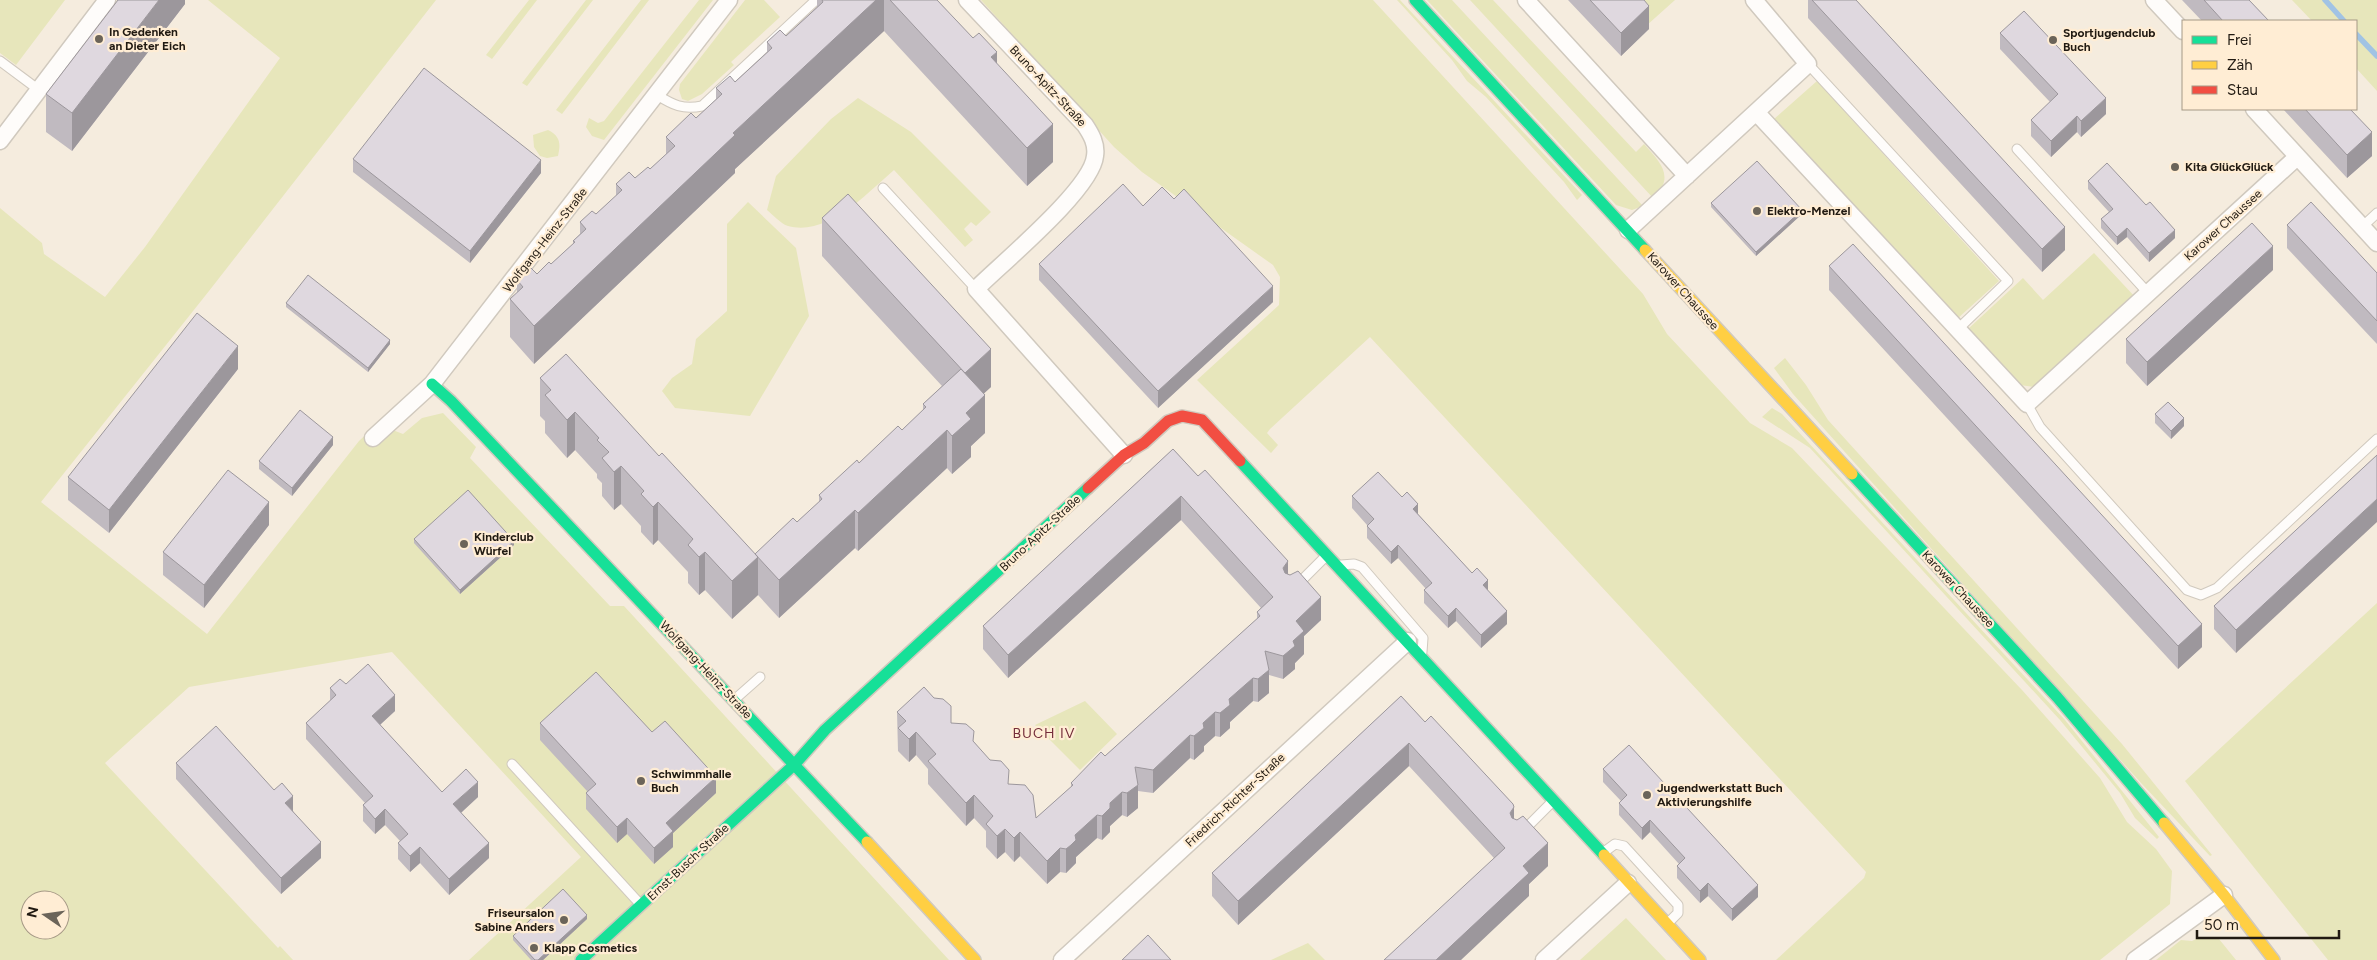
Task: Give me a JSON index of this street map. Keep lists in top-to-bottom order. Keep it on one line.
{"streets":{"street":["Bruno-Apitz-Straße","Karower Chaussee","Wolfgang-Heinz-Straße","Friedrich-Richter-Straße","Ernst-Busch-Straße"]},"crossings":[["Bruno-Apitz-Straße","Wolfgang-Heinz-Straße"],["Bruno-Apitz-Straße","Ernst-Busch-Straße"],["Wolfgang-Heinz-Straße","Ernst-Busch-Straße"]],"districts":["BUCH IV"],"places":["In Gedenken an Dieter Eich","Sportjugendclub Buch","Kita GlückGlück","Elektro-Menzel","Kinderclub Würfel","Schwimmhalle Buch","Jugendwerkstatt Buch Aktivierungshilfe","Friseursalon Sabine Anders","Klapp Cosmetics"],"legend":["Frei","Zäh","Stau"],"scale_bar":"50 m","north":"left"}
